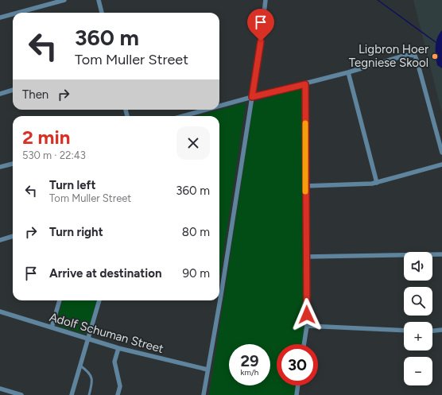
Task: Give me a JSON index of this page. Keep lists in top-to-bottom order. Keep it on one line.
{"streets":{"street":["Adolf Schuman Street"]},"places":["Ligbron Hoer Tegniese Skool"],"page":{"turn":["360 m","Tom Muller Street"],"then":"Then","heading":["2 min","530 m · 22:43"],"list":[{"name":"Turn left","note":"Tom Muller Street","value":"360 m"},{"name":"Turn right","value":"80 m"},{"name":"Arrive at destination","value":"90 m"}],"map_buttons":["+","−"],"speed":"29 km/h","limit":"30"}}
